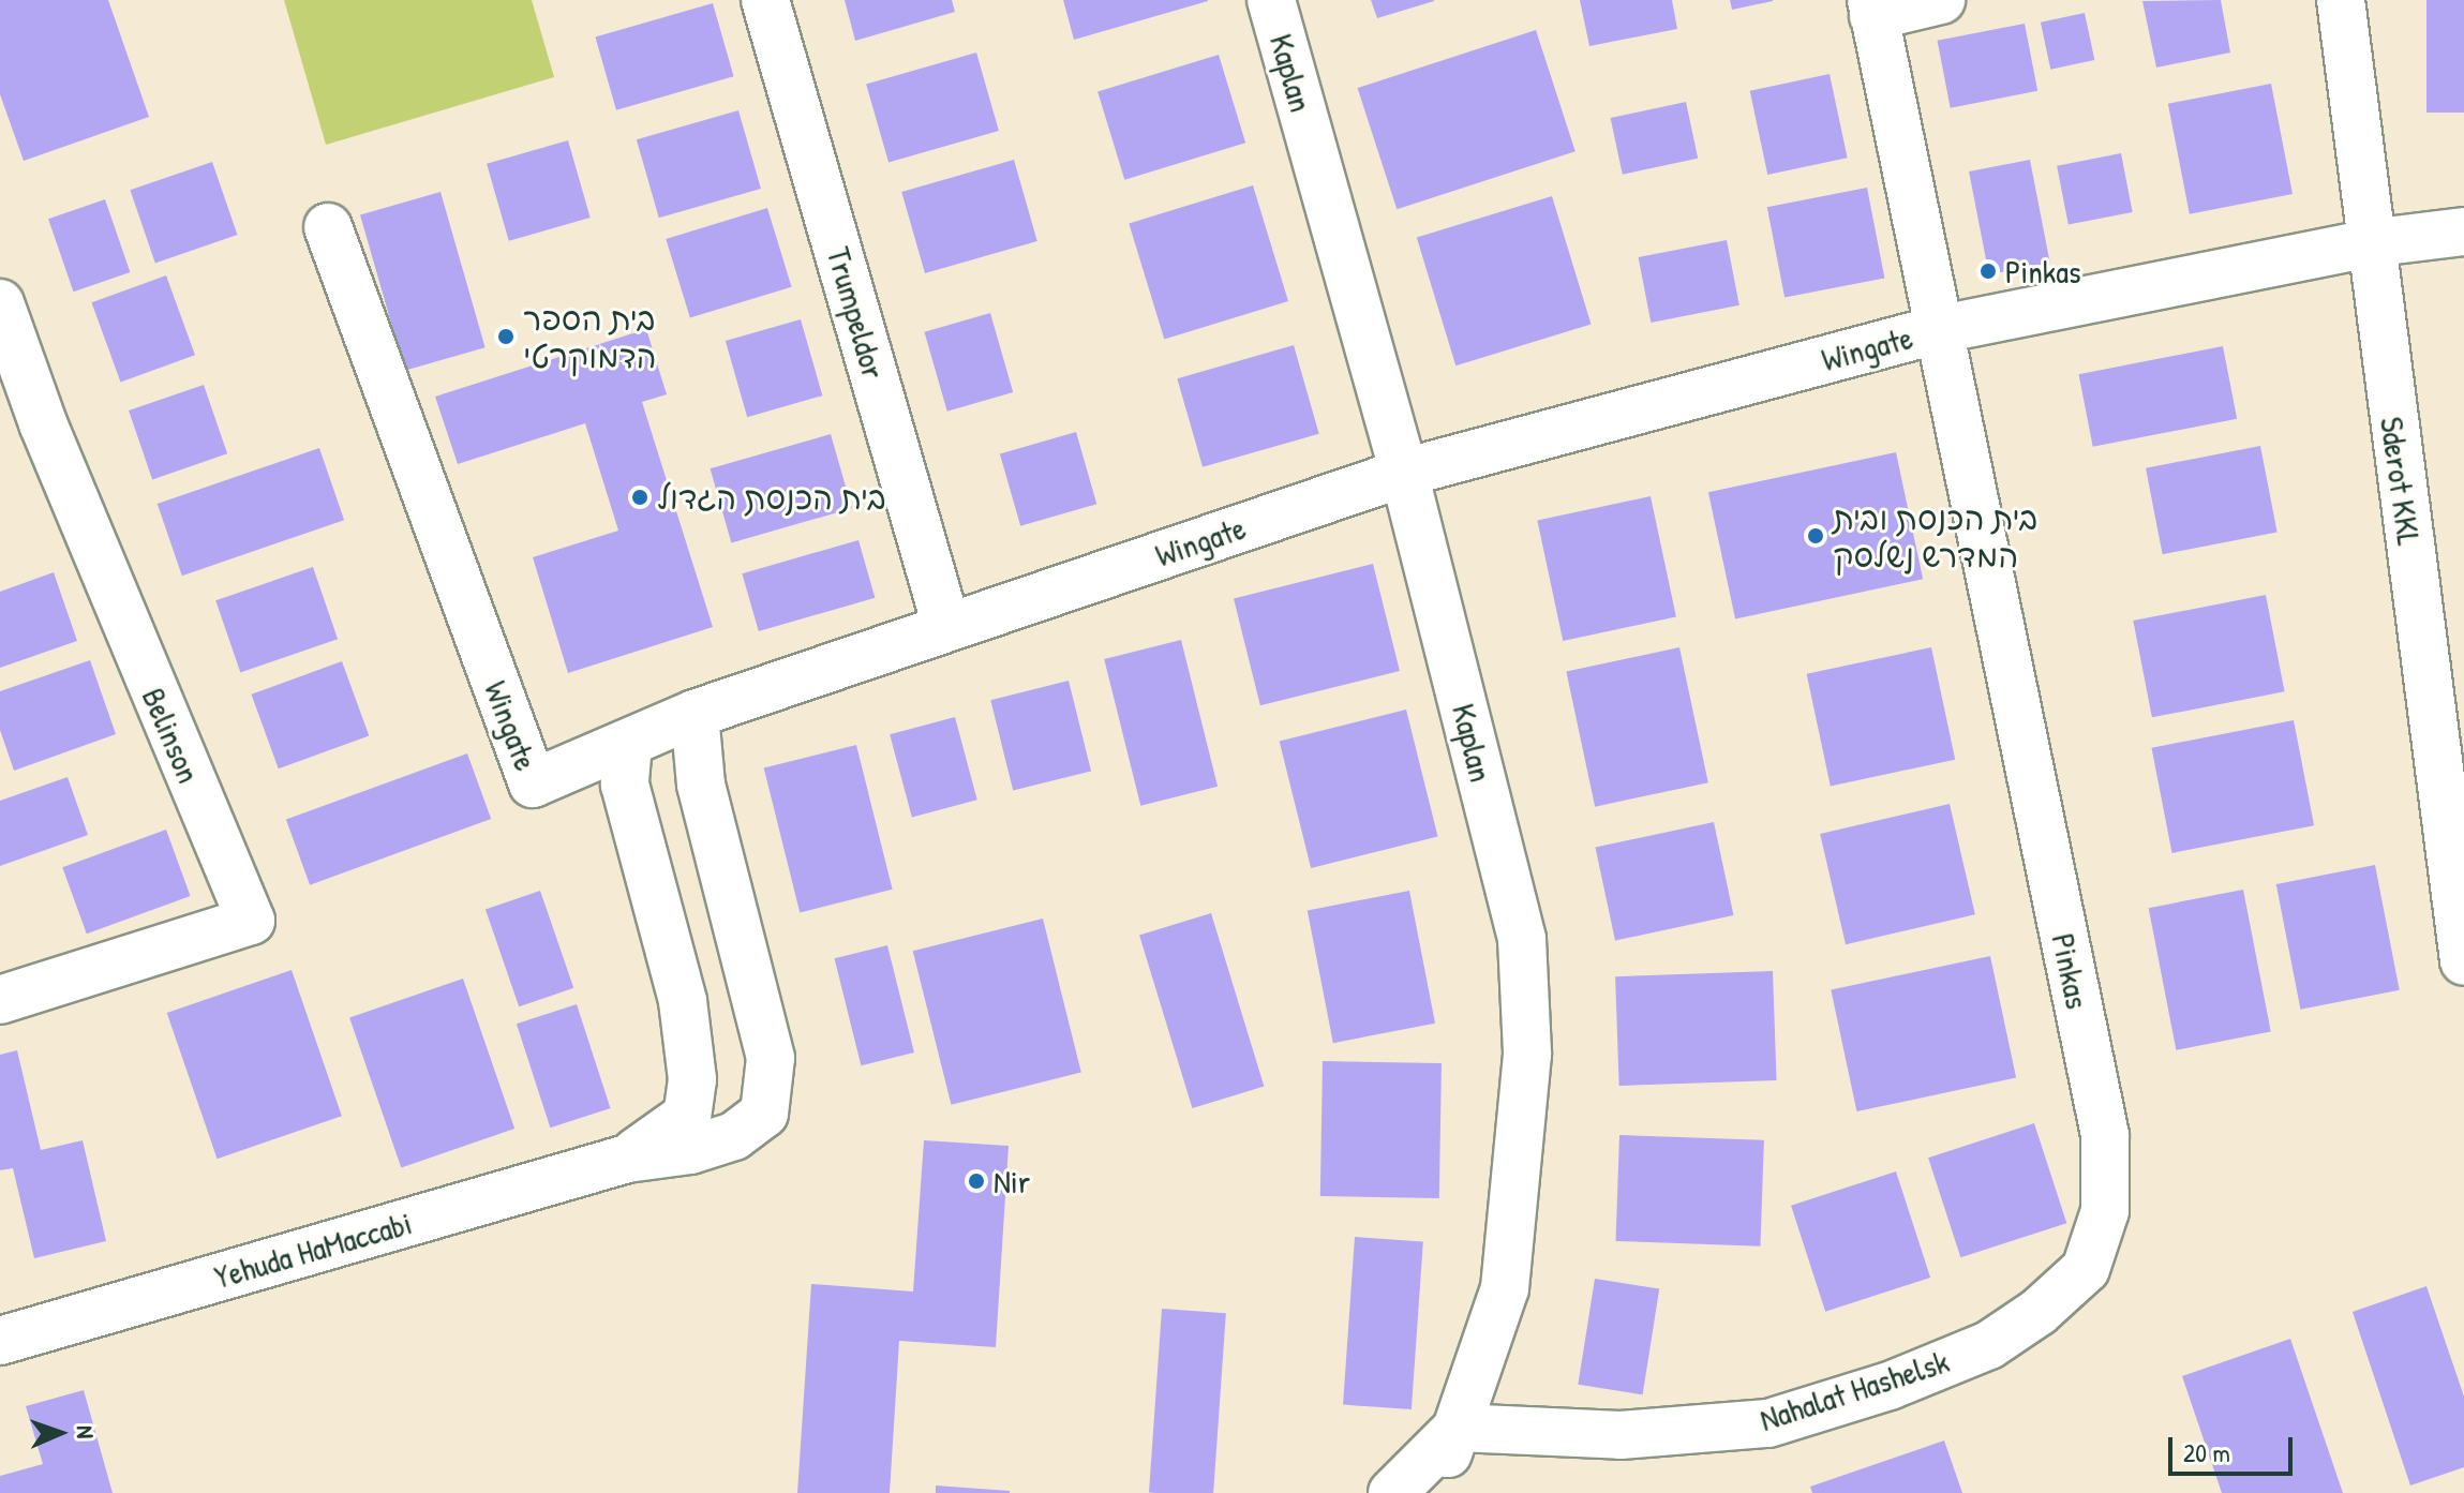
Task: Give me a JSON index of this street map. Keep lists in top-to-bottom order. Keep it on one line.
{"streets":{"street":["Kaplan","Trumpeldor","Wingate","Sderot KKL","Belinson","Pinkas","Yehuda HaMaccabi","Nahalat Hashelsk"]},"crossings":[["Kaplan","Wingate"],["Kaplan","Nahalat Hashelsk"],["Trumpeldor","Wingate"],["Wingate","Sderot KKL"],["Wingate","Pinkas"],["Wingate","Yehuda HaMaccabi"],["Pinkas","Nahalat Hashelsk"]],"places":["Pinkas","בית הספר הדמוקרטי","בית הכנסת הגדול","בית הכנסת ובית המדרש נשלסק","Nir"],"scale_bar":"20 m","north":"right"}
